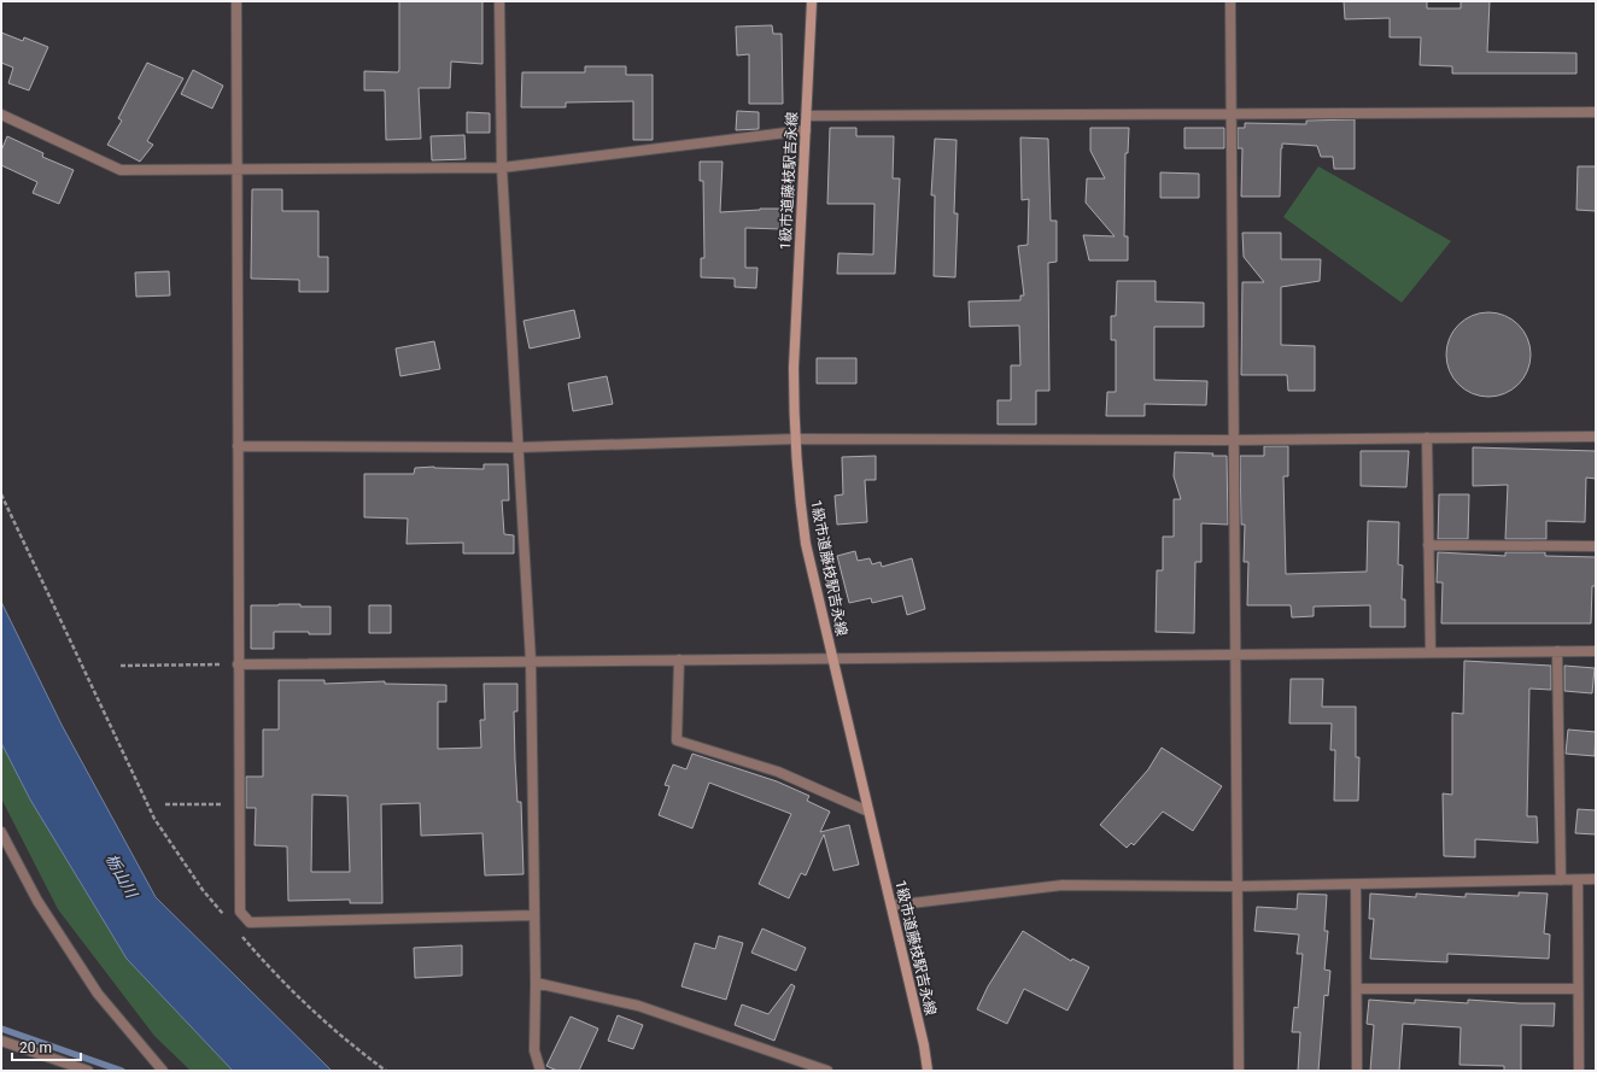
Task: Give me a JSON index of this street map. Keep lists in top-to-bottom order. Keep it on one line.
{"streets":{"street":["1級市道藤枝駅吉永線"]},"water":["栃山川"],"scale_bar":"20 m"}
